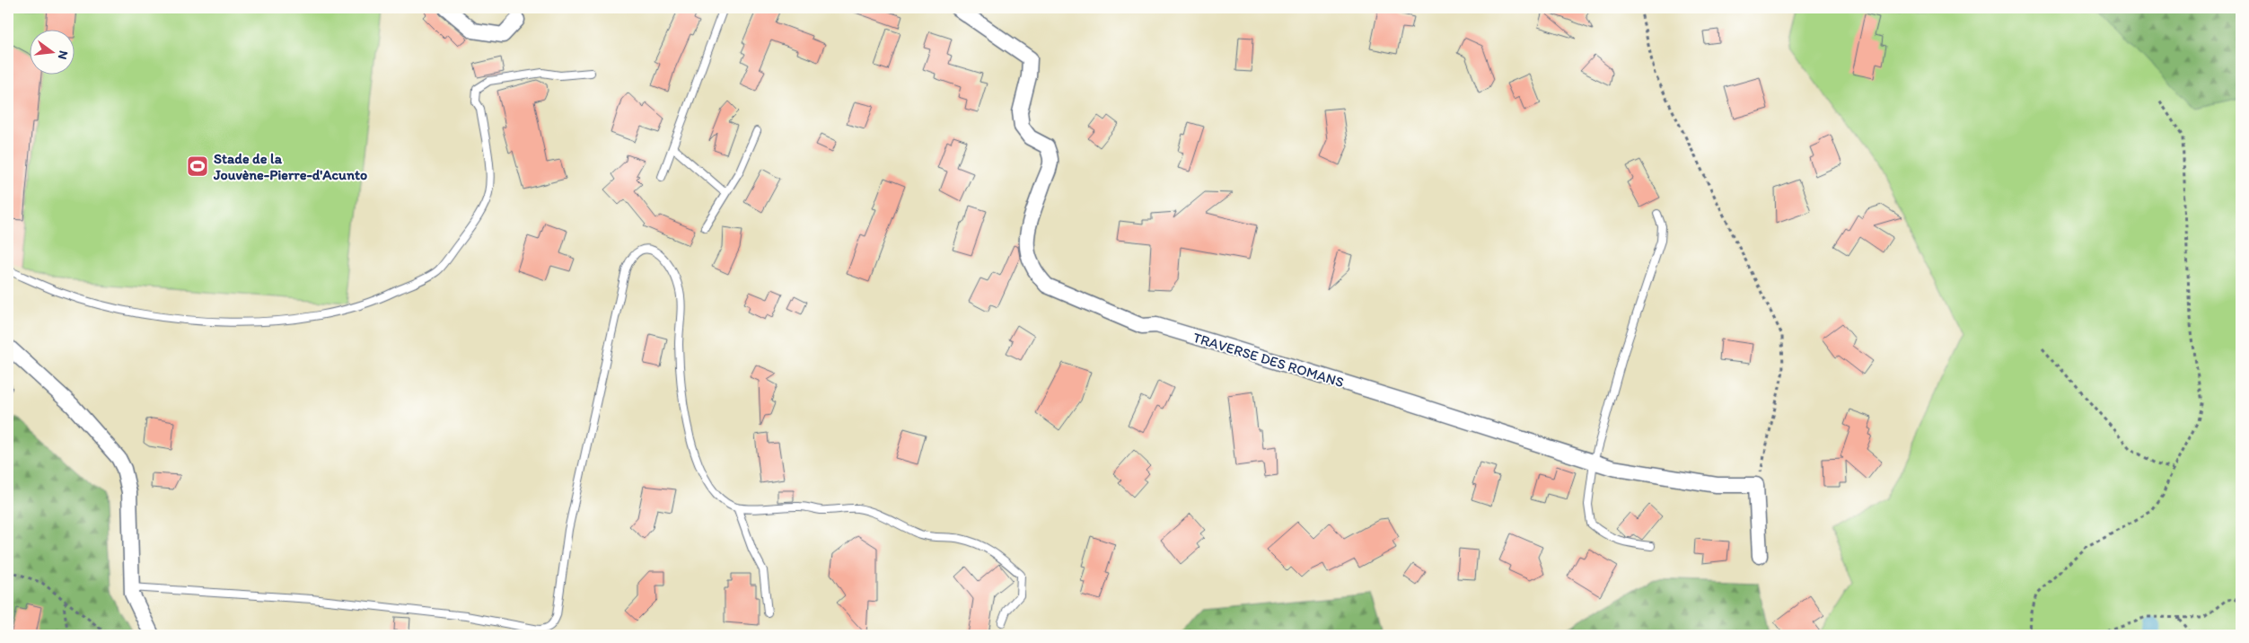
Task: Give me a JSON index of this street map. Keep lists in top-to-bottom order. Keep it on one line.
{"streets":{"street":["TRAVERSE DES ROMANS"]},"places":{"sports":["Stade de la Jouvène-Pierre-d'Acunto"]},"north":"right"}
